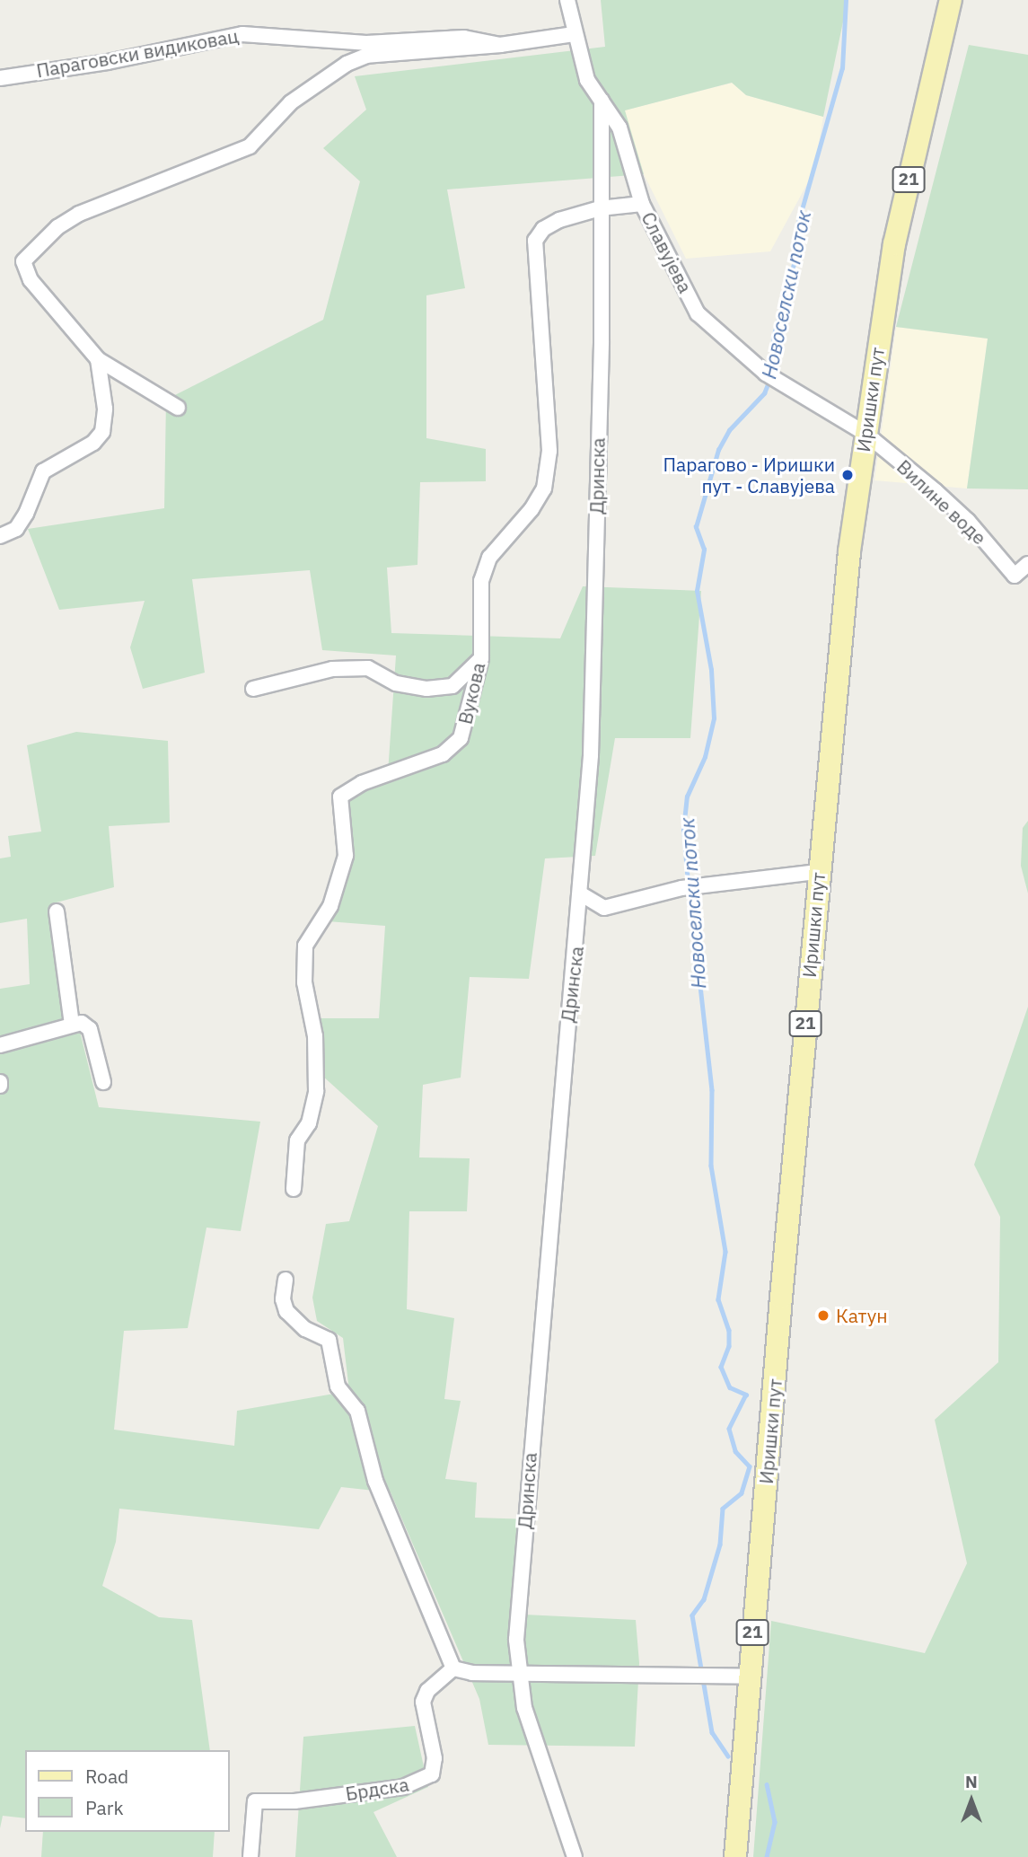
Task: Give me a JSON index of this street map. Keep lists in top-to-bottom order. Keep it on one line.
{"streets":{"main road":["21","Иришки пут"],"street":["Параговски видиковац","Славујева","Дринска","Вилине воде","Вукова","Брдска"]},"crossings":[["Параговски видиковац","Славујева"],["Славујева","Иришки пут"],["Славујева","Дринска"],["Славујева","Вилине воде"],["Славујева","Вукова"],["Иришки пут","Вилине воде"],["Дринска","Вукова"]],"water":["Новоселски поток"],"places":["Парагово - Иришки пут - Славујева","Катун"],"legend":["Road","Park"],"north":"top"}
